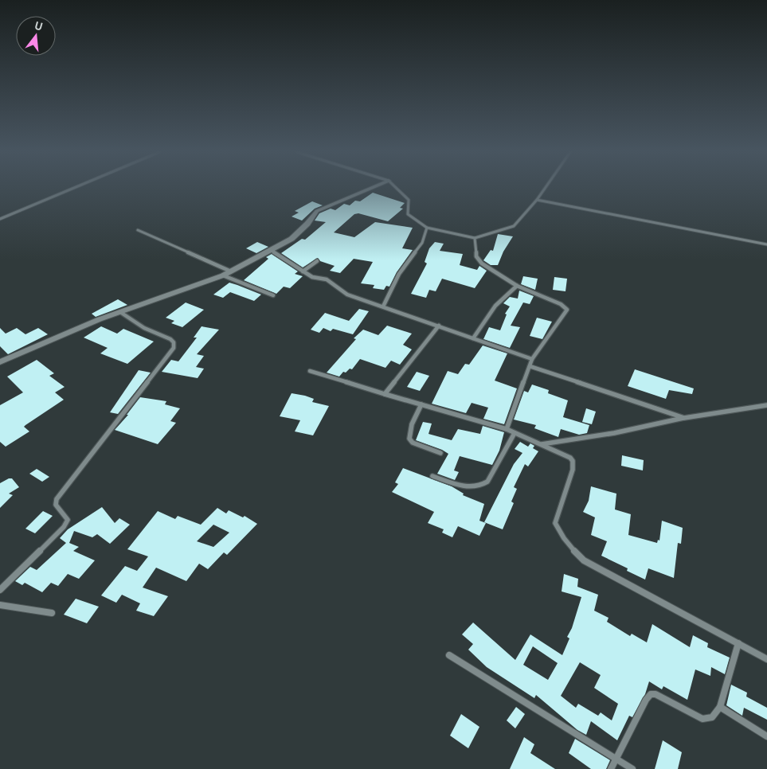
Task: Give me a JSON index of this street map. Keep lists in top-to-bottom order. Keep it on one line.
{"north":"top"}
